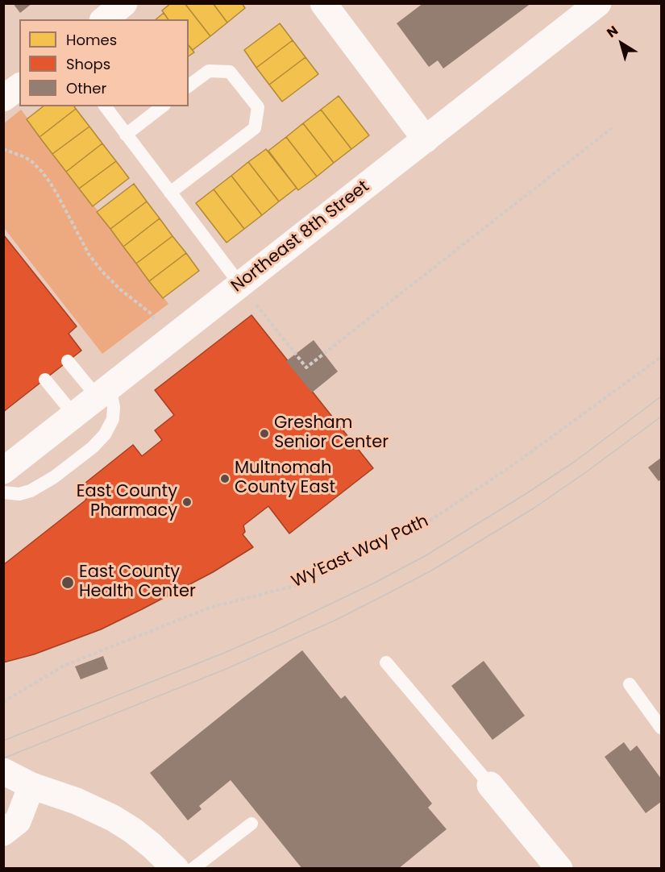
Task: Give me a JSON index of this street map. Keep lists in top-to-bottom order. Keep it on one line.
{"streets":{"street":["Northeast 8th Street"],"path":["Wy'East Way Path"]},"places":["Gresham Senior Center","Multnomah County East","East County Pharmacy","East County Health Center"],"legend":["Homes","Shops","Other"],"north":"top left"}
